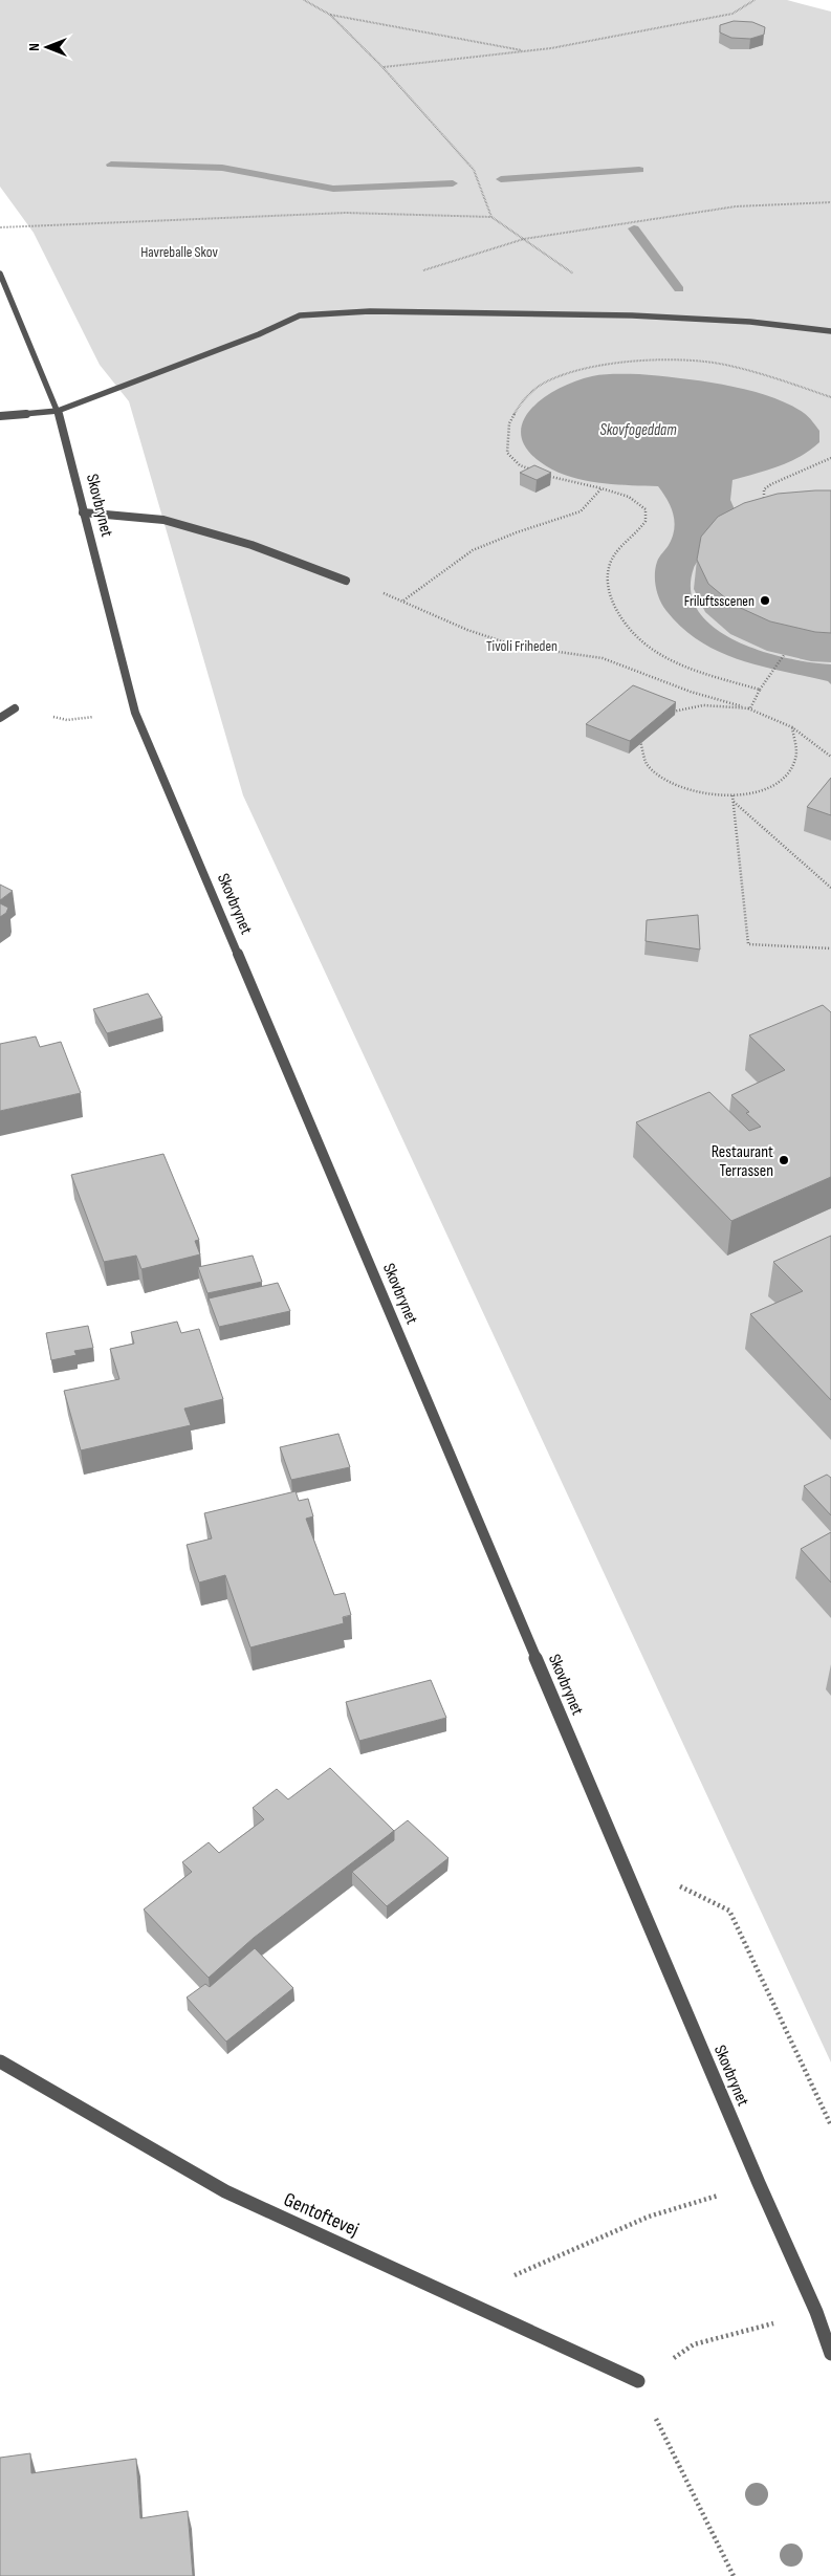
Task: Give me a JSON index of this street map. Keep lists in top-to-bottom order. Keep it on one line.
{"streets":{"street":["Skovbrynet","Gentoftevej"]},"water":["Skovfogeddam"],"parks":["Havreballe Skov","Tivoli Friheden"],"places":["Friluftsscenen","Restaurant Terrassen"],"north":"left"}
